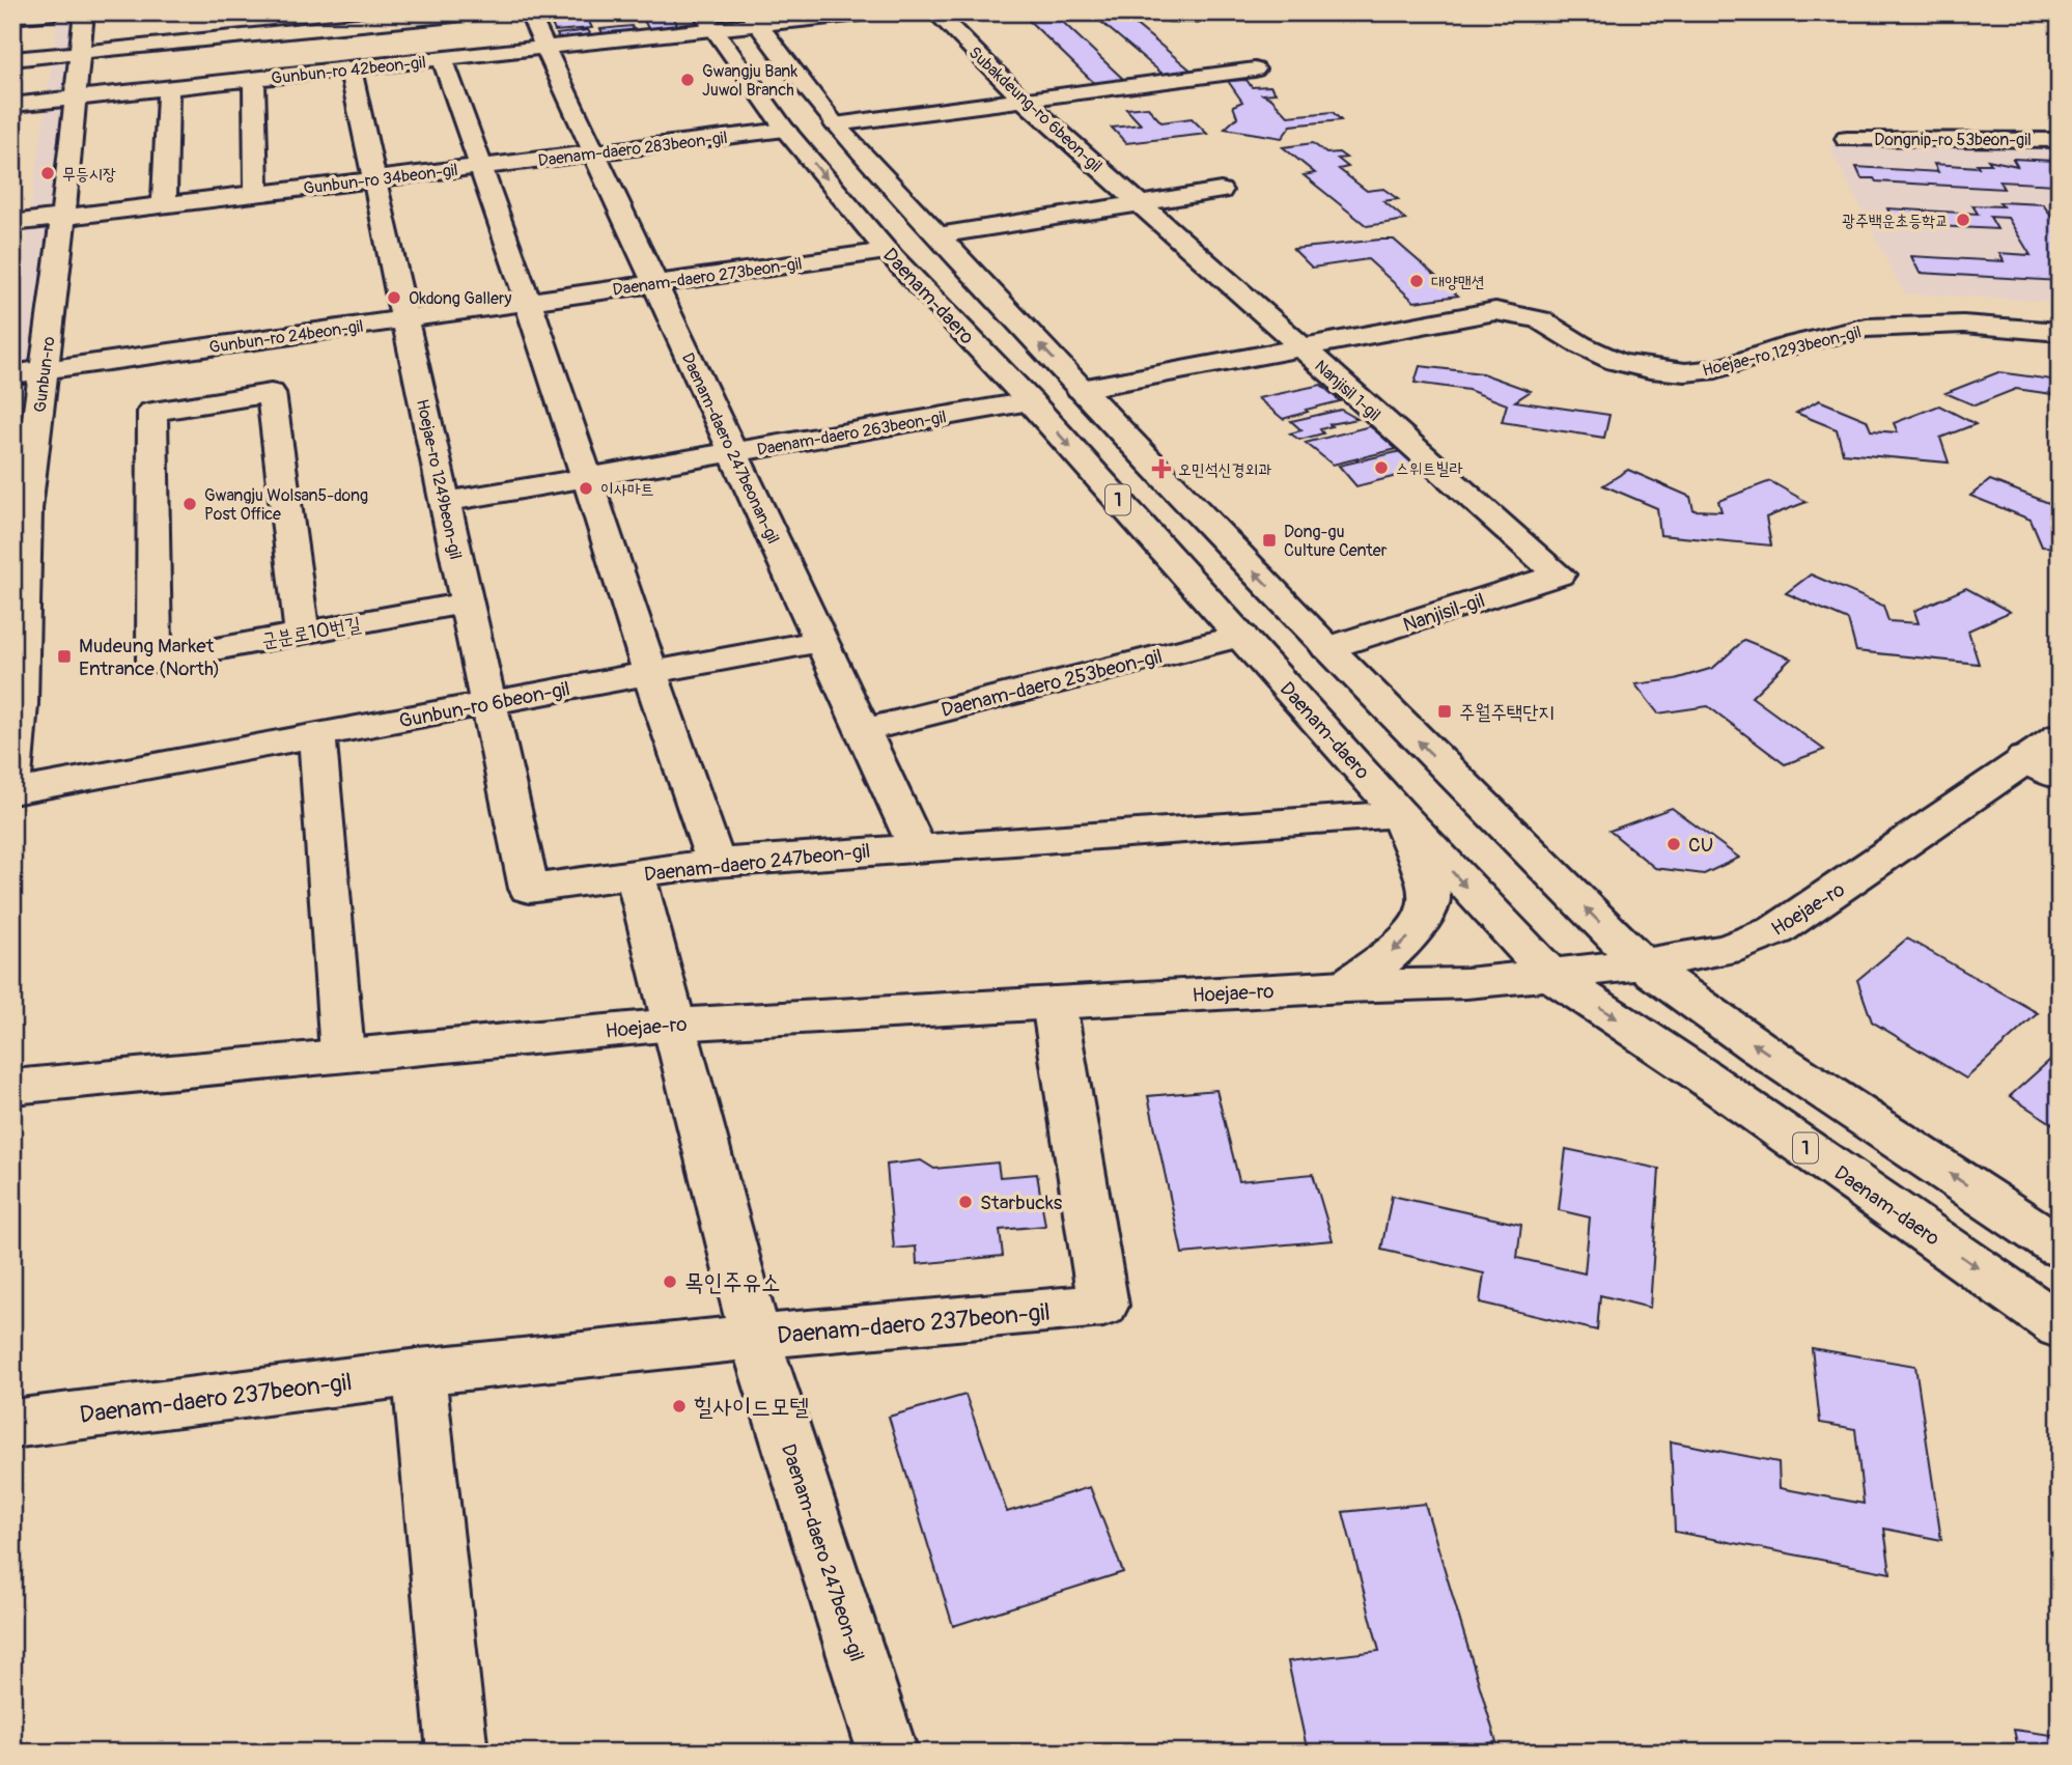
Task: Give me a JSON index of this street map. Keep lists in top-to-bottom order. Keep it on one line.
{"streets":{"street":["Gunbun-ro 42beon-gil","Subakdeung-ro 6beon-gil","Dongnip-ro 53beon-gil","Daenam-daero 283beon-gil","Gunbun-ro 34beon-gil","Daenam-daero 273beon-gil","Daenam-daero","Gunbun-ro 24beon-gil","Hoejae-ro 1293beon-gil","Gunbun-ro","Nanjisil 1-gil","Daenam-daero 263beon-gil","Daenam-daero 247beonan-gil","Hoejae-ro 1249beon-gil","1","Nanjisil-gil","군분로10번길","Daenam-daero 253beon-gil","Gunbun-ro 6beon-gil","Daenam-daero 247beon-gil","Hoejae-ro","Daenam-daero 237beon-gil"]},"crossings":[["Gunbun-ro 42beon-gil","Daenam-daero 283beon-gil"],["Gunbun-ro 42beon-gil","Gunbun-ro 34beon-gil"],["Gunbun-ro 42beon-gil","Daenam-daero"],["Gunbun-ro 42beon-gil","Gunbun-ro"],["Gunbun-ro 42beon-gil","Daenam-daero 247beonan-gil"],["Gunbun-ro 42beon-gil","Hoejae-ro 1249beon-gil"],["Gunbun-ro 42beon-gil","1"],["Subakdeung-ro 6beon-gil","Nanjisil 1-gil"],["Daenam-daero 283beon-gil","Gunbun-ro 34beon-gil"],["Daenam-daero 283beon-gil","Daenam-daero"],["Daenam-daero 283beon-gil","Daenam-daero 247beonan-gil"],["Gunbun-ro 34beon-gil","Daenam-daero 273beon-gil"],["Gunbun-ro 34beon-gil","Gunbun-ro 24beon-gil"],["Gunbun-ro 34beon-gil","Gunbun-ro"],["Gunbun-ro 34beon-gil","Hoejae-ro 1249beon-gil"],["Daenam-daero 273beon-gil","Daenam-daero"],["Daenam-daero 273beon-gil","Gunbun-ro 24beon-gil"],["Daenam-daero 273beon-gil","Daenam-daero 247beonan-gil"],["Daenam-daero","Daenam-daero 263beon-gil"],["Daenam-daero","Daenam-daero 253beon-gil"],["Daenam-daero","Daenam-daero 247beon-gil"],["Daenam-daero","Hoejae-ro"],["Gunbun-ro 24beon-gil","Gunbun-ro"],["Gunbun-ro 24beon-gil","Hoejae-ro 1249beon-gil"],["Hoejae-ro 1293beon-gil","Nanjisil 1-gil"],["Nanjisil 1-gil","Nanjisil-gil"],["Daenam-daero 263beon-gil","Daenam-daero 247beonan-gil"],["Daenam-daero 263beon-gil","Hoejae-ro 1249beon-gil"],["Daenam-daero 247beonan-gil","Daenam-daero 253beon-gil"],["Daenam-daero 247beonan-gil","Gunbun-ro 6beon-gil"],["Daenam-daero 247beonan-gil","Daenam-daero 247beon-gil"],["Hoejae-ro 1249beon-gil","군분로10번길"],["Hoejae-ro 1249beon-gil","Gunbun-ro 6beon-gil"],["Hoejae-ro 1249beon-gil","Daenam-daero 247beon-gil"],["1","Nanjisil-gil"],["1","Hoejae-ro"],["Daenam-daero 247beon-gil","Hoejae-ro"],["Daenam-daero 247beon-gil","Daenam-daero 237beon-gil"],["Hoejae-ro","Daenam-daero 237beon-gil"]],"places":{"other":["Gwangju Bank Juwol Branch","무등시장","광주백운초등학교","대양맨션","Okdong Gallery","스위트빌라","이사마트","Gwangju Wolsan5-dong Post Office","CU","Starbucks","목인주유소","힐사이드모텔"],"health":["오민석신경외과"],"transit":["Dong-gu Culture Center","Mudeung Market Entrance (North)","주월주택단지"]}}
